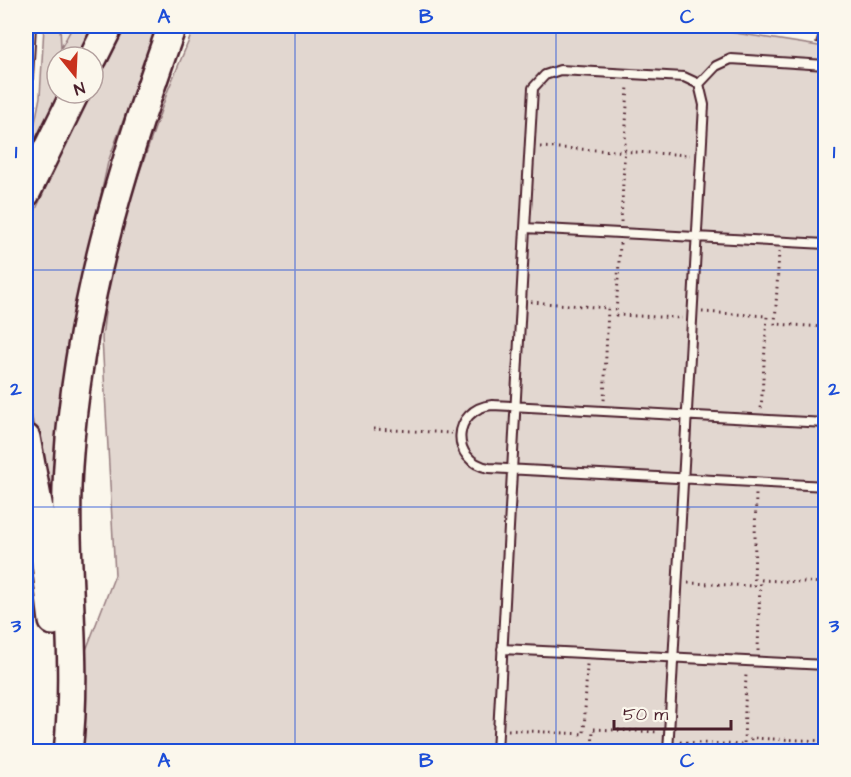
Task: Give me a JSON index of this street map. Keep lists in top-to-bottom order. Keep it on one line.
{"scale_bar":"50 m","north":"bottom","grid":{"columns":["A","B","C"],"rows":["1","2","3"]}}
